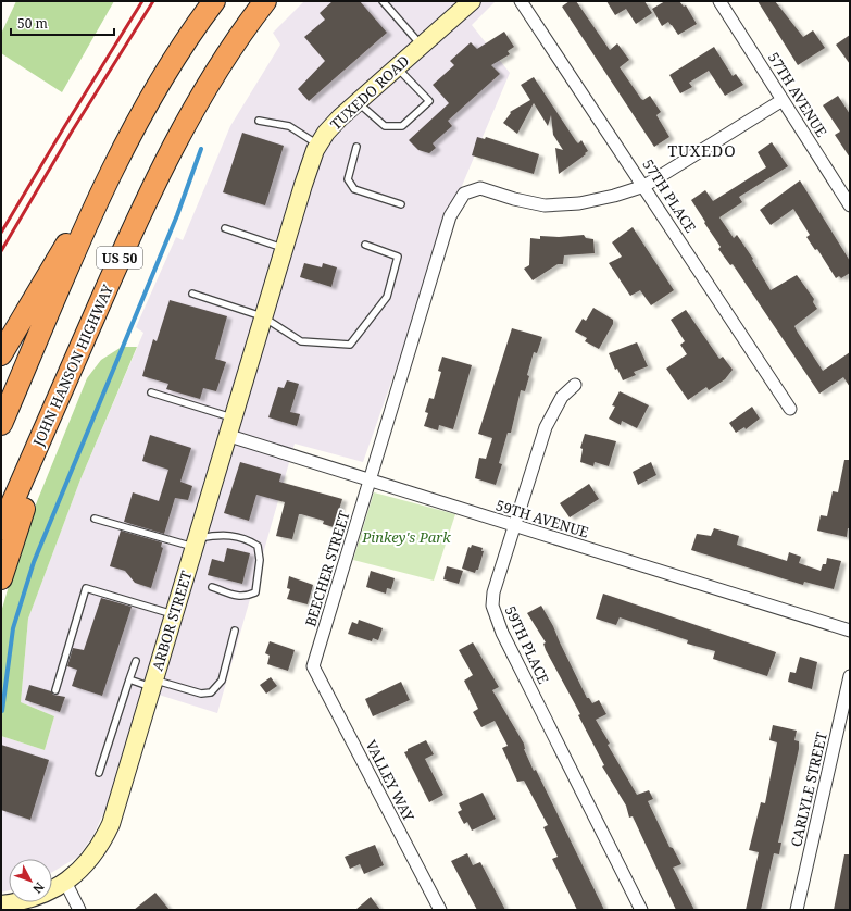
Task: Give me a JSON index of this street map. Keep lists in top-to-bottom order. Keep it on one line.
{"streets":{"highway":["US 50","JOHN HANSON HIGHWAY"],"main road":["TUXEDO ROAD","ARBOR STREET"],"street":["57TH AVENUE","57TH PLACE","59TH AVENUE","BEECHER STREET","59TH PLACE","VALLEY WAY","CARLYLE STREET"]},"crossings":[["TUXEDO ROAD","ARBOR STREET"],["57TH PLACE","BEECHER STREET"],["59TH AVENUE","BEECHER STREET"],["59TH AVENUE","ARBOR STREET"],["59TH AVENUE","59TH PLACE"],["BEECHER STREET","VALLEY WAY"]],"districts":["TUXEDO"],"parks":["Pinkey's Park"],"scale_bar":"50 m","north":"bottom right"}
